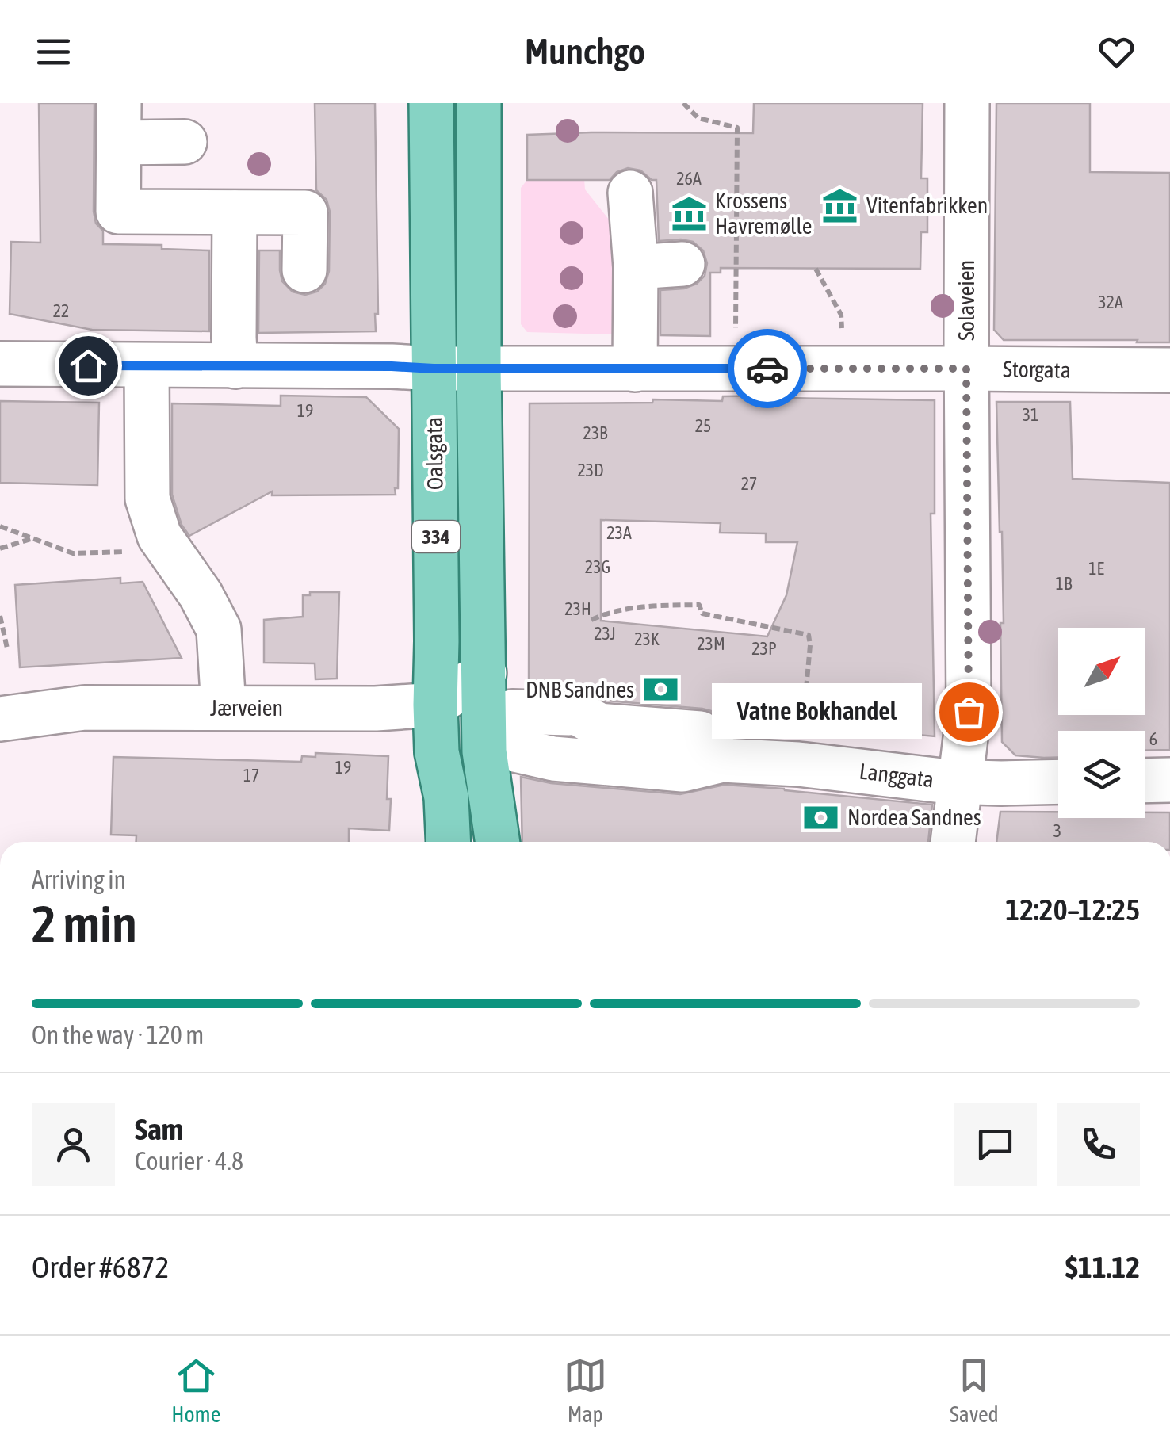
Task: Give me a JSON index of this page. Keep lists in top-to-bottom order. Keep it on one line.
{"streets":{"main road":["Oalsgata","334"],"street":["Solaveien","Storgata","Jærveien","Langgata"]},"crossings":[["Solaveien","Storgata"],["Solaveien","Langgata"],["Storgata","Oalsgata"],["Oalsgata","Jærveien"]],"places":{"museum":["Vitenfabrikken","Krossens Havremølle"],"bank":["DNB Sandnes","Nordea Sandnes"],"other":["Vatne Bokhandel"]},"house_numbers":["26A","32A","22","19","31","25","23B","23D","27","23A","23G","1E","1B","23H","23J","23K","23M","23P","6","19","17","3"],"north":"top right","page":{"header":"Munchgo","bubble":"Vatne Bokhandel","heading":["2 min","Arriving in","12:20–12:25"],"panel":["Sam","Courier · 4.8","Order #6872","$11.12"],"bar":"On the way · 120 m","tabs":["Home","Map","Saved"]}}
